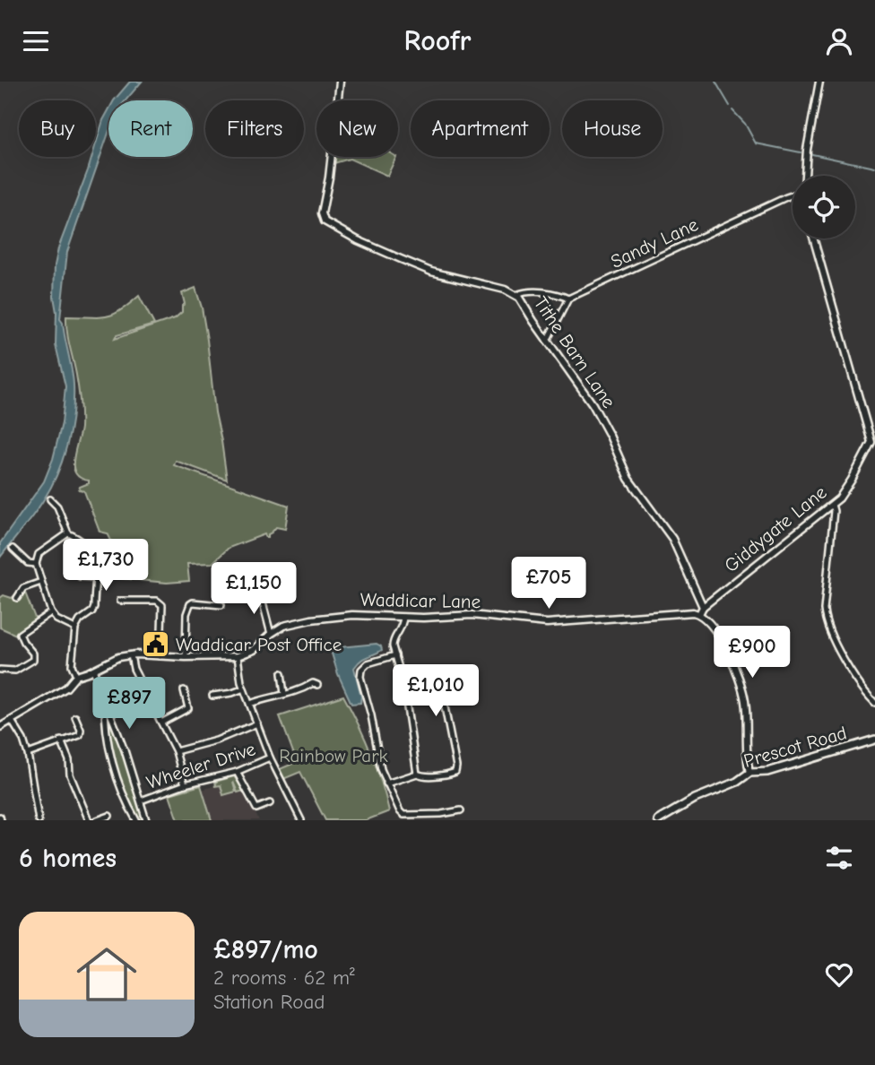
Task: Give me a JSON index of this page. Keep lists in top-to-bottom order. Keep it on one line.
{"streets":{"main road":["Prescot Road"],"street":["Sandy Lane","Tithe Barn Lane","Giddygate Lane","Waddicar Lane","Wheeler Drive"]},"crossings":[["Tithe Barn Lane","Giddygate Lane"]],"parks":["Rainbow Park"],"places":{"public building":["Waddicar Post Office"]},"page":{"header":"Roofr","chip":["Buy","Rent","Filters","New","Apartment","House"],"price":["£1,730","£705","£1,150","£900","£1,010","£897"],"heading":"6 homes","list":[{"name":"£897/mo","note":"2 rooms · 62 m² · Station Road"}]}}
